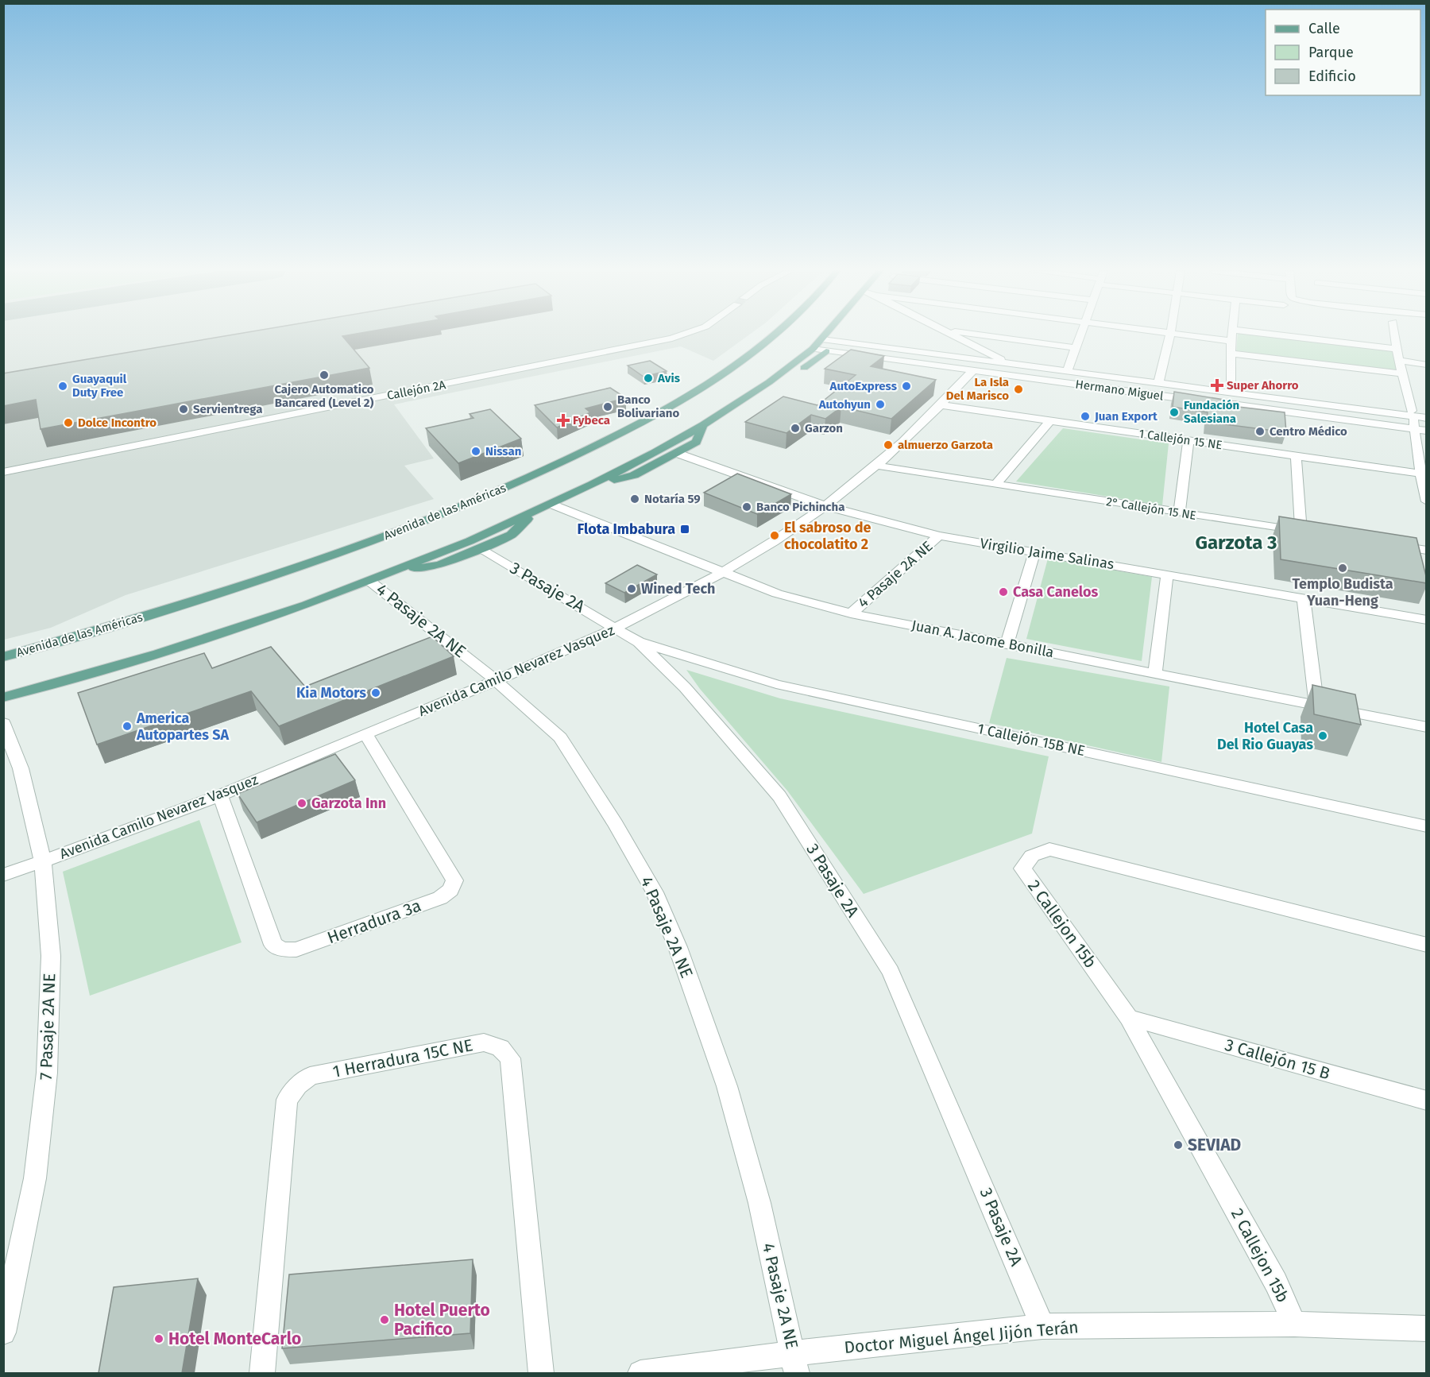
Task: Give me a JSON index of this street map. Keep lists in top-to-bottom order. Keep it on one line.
{"streets":{"main road":["Avenida de las Américas"],"street":["Callejón 2A","Hermano Miguel","1 Callejón 15 NE","2° Callejón 15 NE","Virgilio Jaime Salinas","4 Pasaje 2A NE","3 Pasaje 2A","Juan A. Jacome Bonilla","Avenida Camilo Nevarez Vasquez","1 Callejón 15B NE","Herradura 3a","2 Callejon 15b","7 Pasaje 2A NE","1 Herradura 15C NE","3 Callejón 15 B","Doctor Miguel Ángel Jijón Terán"]},"crossings":[["Hermano Miguel","Avenida Camilo Nevarez Vasquez"],["1 Callejón 15 NE","2° Callejón 15 NE"],["1 Callejón 15 NE","Avenida Camilo Nevarez Vasquez"],["2° Callejón 15 NE","Avenida Camilo Nevarez Vasquez"],["Virgilio Jaime Salinas","4 Pasaje 2A NE"],["Virgilio Jaime Salinas","Avenida Camilo Nevarez Vasquez"],["4 Pasaje 2A NE","Juan A. Jacome Bonilla"],["4 Pasaje 2A NE","Avenida Camilo Nevarez Vasquez"],["4 Pasaje 2A NE","Doctor Miguel Ángel Jijón Terán"],["3 Pasaje 2A","Avenida Camilo Nevarez Vasquez"],["3 Pasaje 2A","1 Callejón 15B NE"],["3 Pasaje 2A","Doctor Miguel Ángel Jijón Terán"],["Juan A. Jacome Bonilla","Avenida Camilo Nevarez Vasquez"],["Avenida Camilo Nevarez Vasquez","Herradura 3a"],["Avenida Camilo Nevarez Vasquez","7 Pasaje 2A NE"],["2 Callejon 15b","3 Callejón 15 B"],["2 Callejon 15b","Doctor Miguel Ángel Jijón Terán"]],"districts":["Garzota 3"],"places":{"other":["Cajero Automatico Bancared (Level 2)","Avis","Guayaquil Duty Free","AutoExpress","La Isla Del Marisco","Autohyun","Banco Bolivariano","Servientrega","Fundación Salesiana","Juan Export","Dolce Incontro","Garzon","Centro Médico","almuerzo Garzota","Nissan","Notaría 59","Banco Pichincha","El sabroso de chocolatito 2","Templo Budista Yuan-Heng","Wined Tech","Casa Canelos","Kia Motors","America Autopartes SA","Hotel Casa Del Rio Guayas","Garzota Inn","SEVIAD","Hotel Puerto Pacifico","Hotel MonteCarlo"],"health":["Super Ahorro","Fybeca"],"transit":["Flota Imbabura"]},"legend":["Calle","Parque","Edificio"]}
